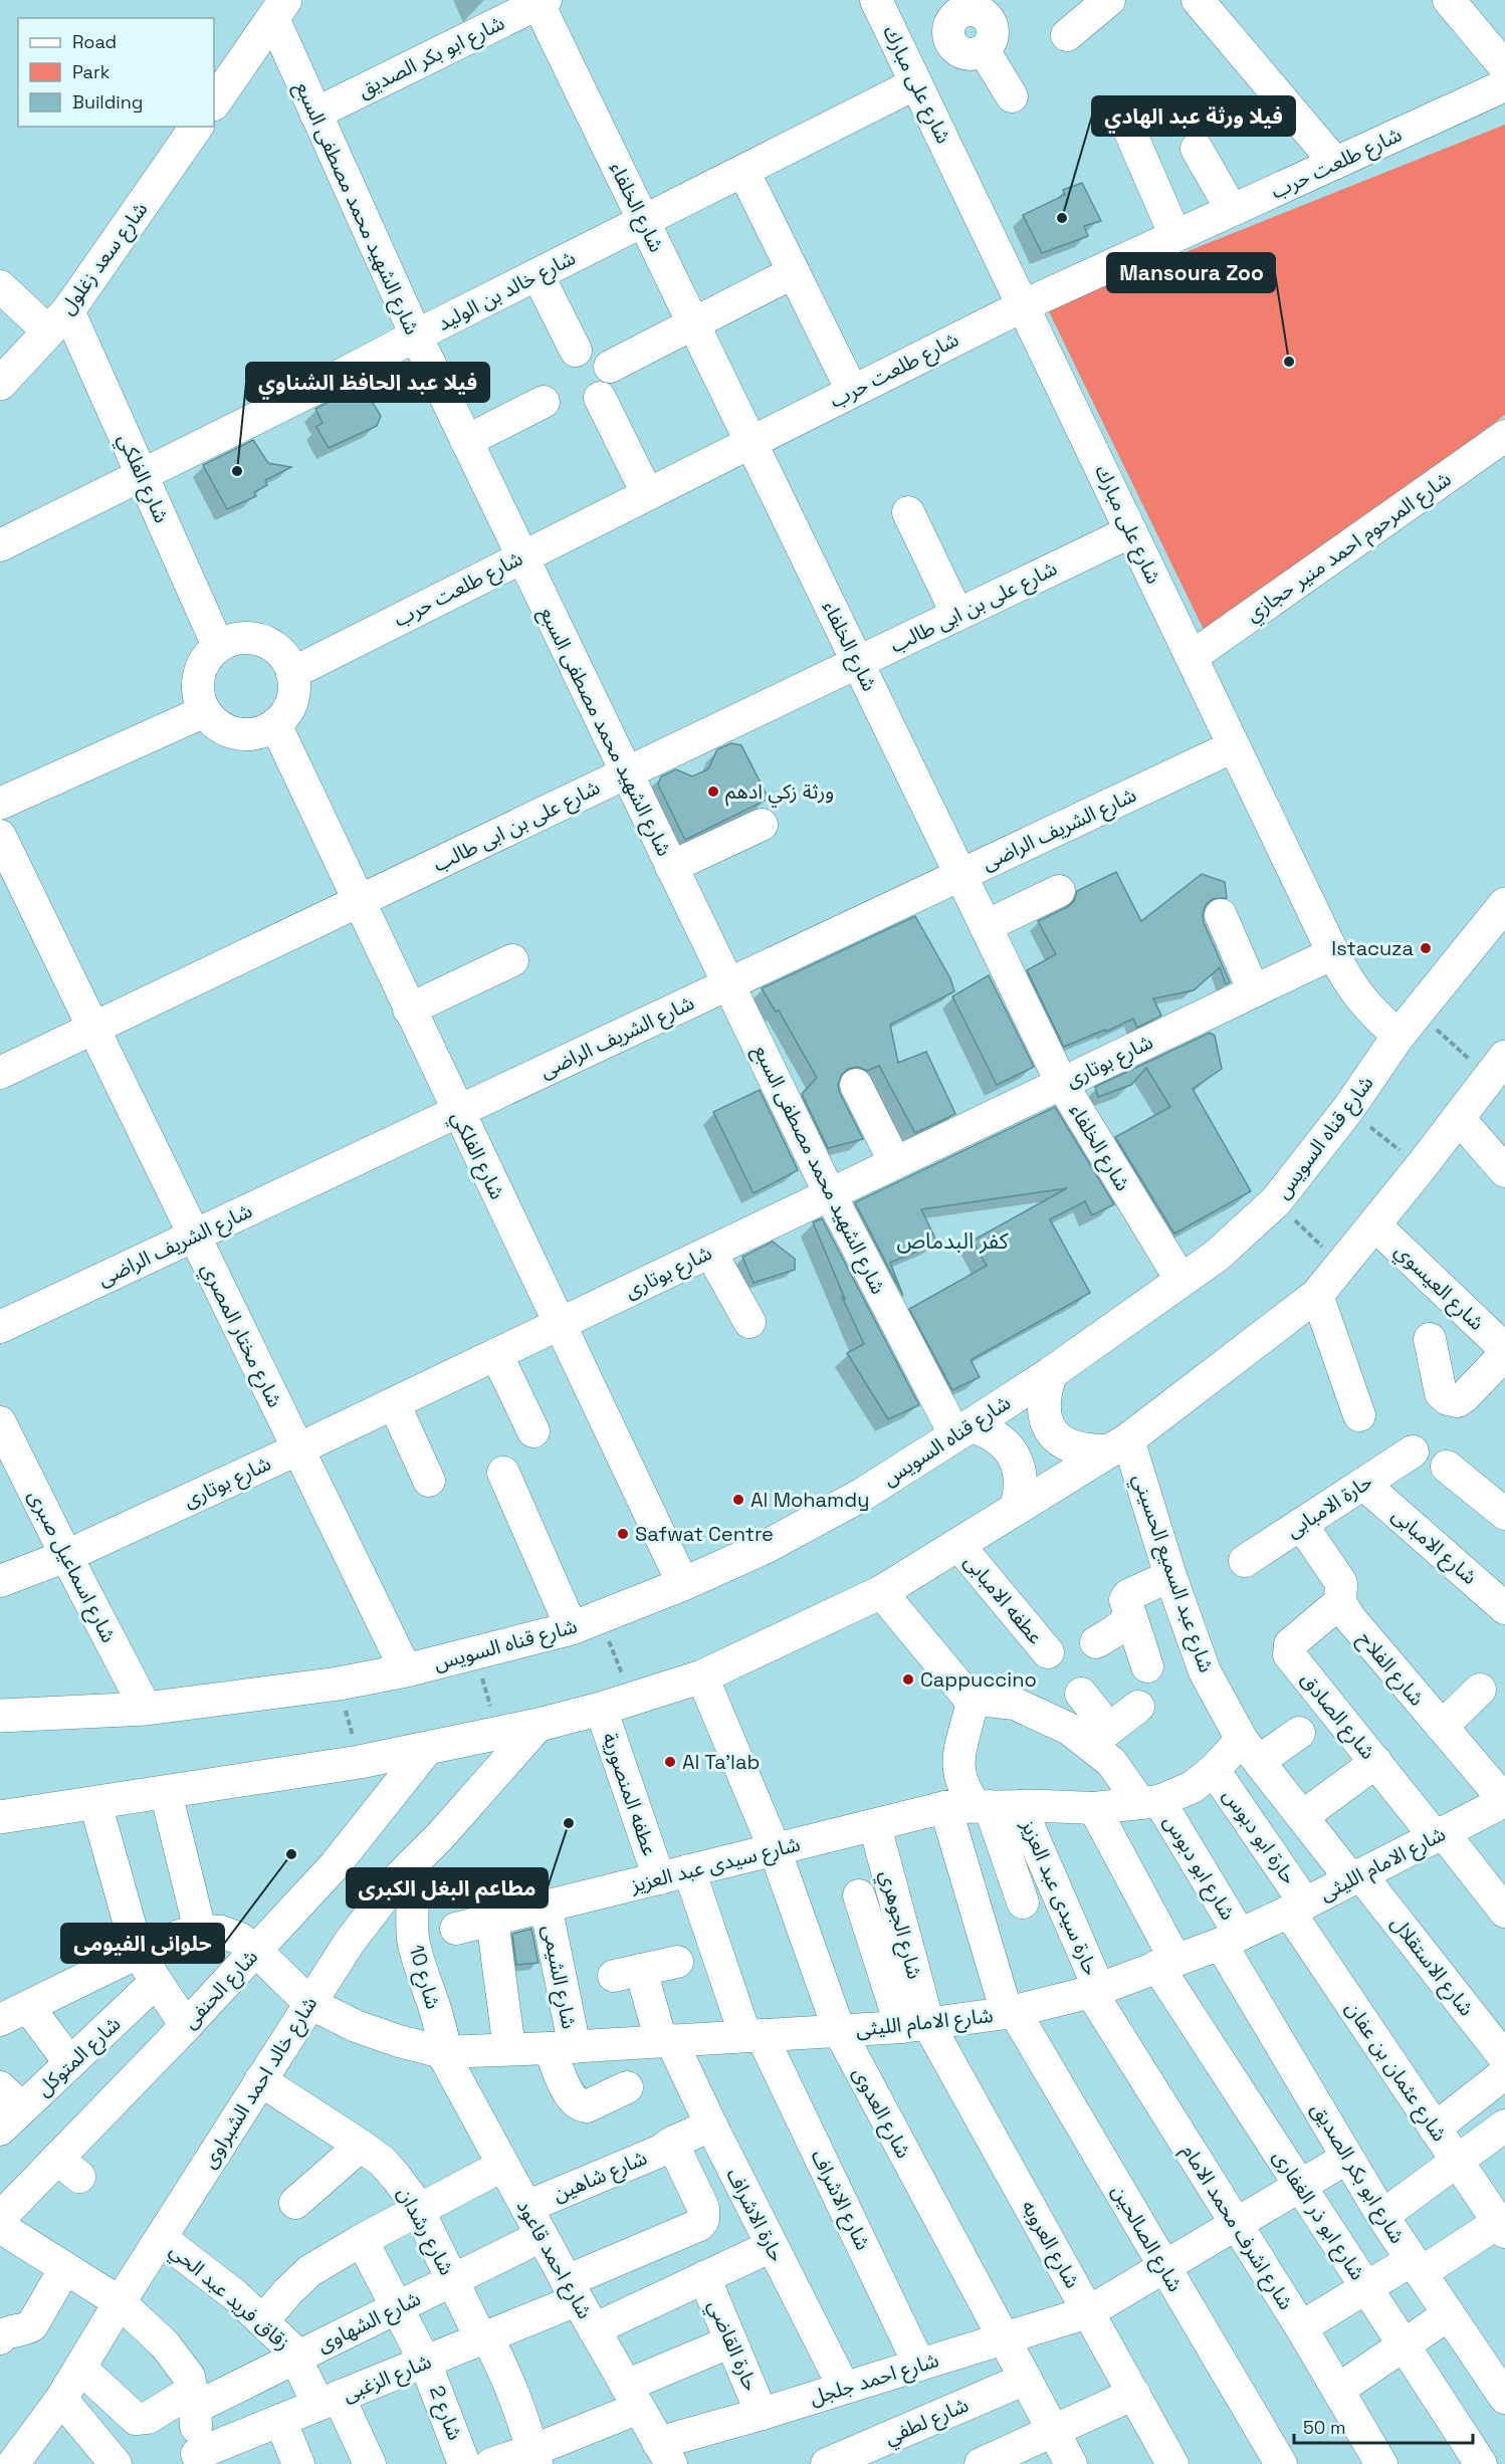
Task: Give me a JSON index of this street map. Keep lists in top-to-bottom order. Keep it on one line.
{"streets":{"main road":["شارع سعد زغلول","شارع قناه السويس"],"street":["شارع ابو بكر الصديق","شارع على مبارك","شارع طلعت حرب","شارع الخلفاء","شارع الشهيد محمد مصطفى السبع","شارع خالد بن الوليد","شارع الفلكي","شارع المرحوم احمد منير حجازي","شارع على بن ابى طالب","شارع الشريف الراضى","شارع بوتارى","شارع العيسوي","شارع مختار المصري","حارة الامبابى","شارع الامبابى","شارع اسماعيل صبرى","شارع عبد السميع الحسيني","عطفه الامبابى","شارع الفلاح","شارع الصادق","عطفه المنصورية","حارة ابو دبوس","شارع الامام الليثى","شارع سيدى عبد العزيز","شارع ابو دبوس","حارة سيدى عبد العزيز","شارع الجوهري","شارع الاستقلال","شارع 10","شارع الشيمى","شارع الحنفى","شارع المتوكل","شارع عثمان بن عفان","شارع خالد احمد الشبراوى","شارع العدوى","شارع شاهين","شارع الاشراف","حارة الاشراف","شارع ابو ذر الغفارى","شارع اشرف محمد الامام","شارع رشدان","شارع الصالحين","شارع العروبه","شارع احمد قاعود","زقاق فريد عبد الحي","شارع الشهاوى","حارة القاضي","شارع الزغبى","شارع احمد جلجل","شارع 2","شارع لطفي"]},"crossings":[["شارع ابو بكر الصديق","شارع الخلفاء"],["شارع ابو بكر الصديق","شارع الشهيد محمد مصطفى السبع"],["شارع ابو بكر الصديق","شارع الامام الليثى"],["شارع ابو بكر الصديق","شارع ابو دبوس"],["شارع ابو بكر الصديق","شارع احمد جلجل"],["شارع على مبارك","شارع طلعت حرب"],["شارع على مبارك","شارع خالد بن الوليد"],["شارع على مبارك","شارع المرحوم احمد منير حجازي"],["شارع على مبارك","شارع على بن ابى طالب"],["شارع على مبارك","شارع الشريف الراضى"],["شارع على مبارك","شارع بوتارى"],["شارع على مبارك","شارع قناه السويس"],["شارع طلعت حرب","شارع الخلفاء"],["شارع طلعت حرب","شارع الشهيد محمد مصطفى السبع"],["شارع طلعت حرب","شارع الفلكي"],["شارع الخلفاء","شارع خالد بن الوليد"],["شارع الخلفاء","شارع على بن ابى طالب"],["شارع الخلفاء","شارع الشريف الراضى"],["شارع الخلفاء","شارع بوتارى"],["شارع الخلفاء","شارع قناه السويس"],["شارع الشهيد محمد مصطفى السبع","شارع سعد زغلول"],["شارع الشهيد محمد مصطفى السبع","شارع خالد بن الوليد"],["شارع الشهيد محمد مصطفى السبع","شارع على بن ابى طالب"],["شارع الشهيد محمد مصطفى السبع","شارع الشريف الراضى"],["شارع الشهيد محمد مصطفى السبع","شارع بوتارى"],["شارع الشهيد محمد مصطفى السبع","شارع قناه السويس"],["شارع سعد زغلول","شارع الفلكي"],["شارع خالد بن الوليد","شارع الفلكي"],["شارع الفلكي","شارع على بن ابى طالب"],["شارع الفلكي","شارع الشريف الراضى"],["شارع الفلكي","شارع بوتارى"],["شارع الفلكي","شارع قناه السويس"],["شارع على بن ابى طالب","شارع مختار المصري"],["شارع الشريف الراضى","شارع مختار المصري"],["شارع بوتارى","شارع مختار المصري"],["شارع بوتارى","شارع اسماعيل صبرى"],["شارع قناه السويس","شارع مختار المصري"],["شارع قناه السويس","شارع اسماعيل صبرى"],["حارة الامبابى","شارع الامبابى"],["حارة الامبابى","شارع الفلاح"],["شارع عبد السميع الحسيني","شارع الامام الليثى"],["شارع عبد السميع الحسيني","شارع سيدى عبد العزيز"],["شارع عبد السميع الحسيني","شارع الاستقلال"],["شارع الفلاح","شارع الصادق"],["شارع الفلاح","شارع الامام الليثى"],["شارع الصادق","شارع الامام الليثى"],["عطفه المنصورية","شارع الامام الليثى"],["عطفه المنصورية","شارع سيدى عبد العزيز"],["عطفه المنصورية","شارع الاشراف"],["حارة ابو دبوس","شارع الامام الليثى"],["حارة ابو دبوس","شارع سيدى عبد العزيز"],["حارة ابو دبوس","شارع عثمان بن عفان"],["شارع الامام الليثى","شارع ابو دبوس"],["شارع الامام الليثى","حارة سيدى عبد العزيز"],["شارع الامام الليثى","شارع الجوهري"],["شارع الامام الليثى","شارع الاستقلال"],["شارع الامام الليثى","شارع 10"],["شارع الامام الليثى","شارع الشيمى"],["شارع الامام الليثى","شارع الحنفى"],["شارع الامام الليثى","شارع عثمان بن عفان"],["شارع الامام الليثى","شارع خالد احمد الشبراوى"],["شارع الامام الليثى","شارع العدوى"],["شارع الامام الليثى","شارع الاشراف"],["شارع الامام الليثى","حارة الاشراف"],["شارع الامام الليثى","شارع ابو ذر الغفارى"],["شارع الامام الليثى","شارع اشرف محمد الامام"],["شارع الامام الليثى","شارع الصالحين"],["شارع الامام الليثى","شارع العروبه"],["شارع الامام الليثى","شارع احمد قاعود"],["شارع سيدى عبد العزيز","شارع ابو دبوس"],["شارع سيدى عبد العزيز","حارة سيدى عبد العزيز"],["شارع سيدى عبد العزيز","شارع الجوهري"],["شارع سيدى عبد العزيز","شارع الشيمى"],["شارع سيدى عبد العزيز","شارع العدوى"],["شارع سيدى عبد العزيز","شارع ابو ذر الغفارى"],["شارع سيدى عبد العزيز","شارع الصالحين"],["حارة سيدى عبد العزيز","شارع اشرف محمد الامام"],["حارة سيدى عبد العزيز","شارع الصالحين"],["شارع الجوهري","شارع العروبه"],["شارع 10","شارع خالد احمد الشبراوى"],["شارع 10","شارع احمد قاعود"],["شارع خالد احمد الشبراوى","شارع رشدان"],["شارع خالد احمد الشبراوى","زقاق فريد عبد الحي"],["شارع خالد احمد الشبراوى","شارع الشهاوى"],["شارع العدوى","شارع احمد جلجل"],["شارع العدوى","شارع لطفي"],["شارع شاهين","حارة الاشراف"],["شارع شاهين","شارع احمد قاعود"],["شارع شاهين","شارع الزغبى"],["شارع الاشراف","شارع احمد جلجل"],["حارة الاشراف","حارة القاضي"],["حارة الاشراف","شارع احمد جلجل"],["شارع ابو ذر الغفارى","شارع احمد جلجل"],["شارع اشرف محمد الامام","شارع احمد جلجل"],["شارع رشدان","شارع الشهاوى"],["شارع رشدان","شارع الزغبى"],["شارع الصالحين","شارع احمد جلجل"],["شارع العروبه","شارع احمد جلجل"],["شارع احمد قاعود","شارع الشهاوى"],["شارع احمد قاعود","حارة القاضي"],["شارع احمد قاعود","شارع الزغبى"],["شارع احمد قاعود","شارع احمد جلجل"],["زقاق فريد عبد الحي","شارع الشهاوى"],["زقاق فريد عبد الحي","شارع الزغبى"],["شارع الشهاوى","شارع 2"],["حارة القاضي","شارع احمد جلجل"],["شارع الزغبى","شارع 2"]],"districts":["كفر البدماص"],"places":["فيلا ورثة عبد الهادي","Mansoura Zoo","فيلا عبد الحافظ الشناوي","ورثة زكي ادهم","Istacuza","Al Mohamdy","Safwat Centre","Cappuccino","Al Ta'lab","مطاعم البغل الكبرى","حلوانى الفيومى"],"legend":["Road","Park","Building"],"scale_bar":"50 m"}
